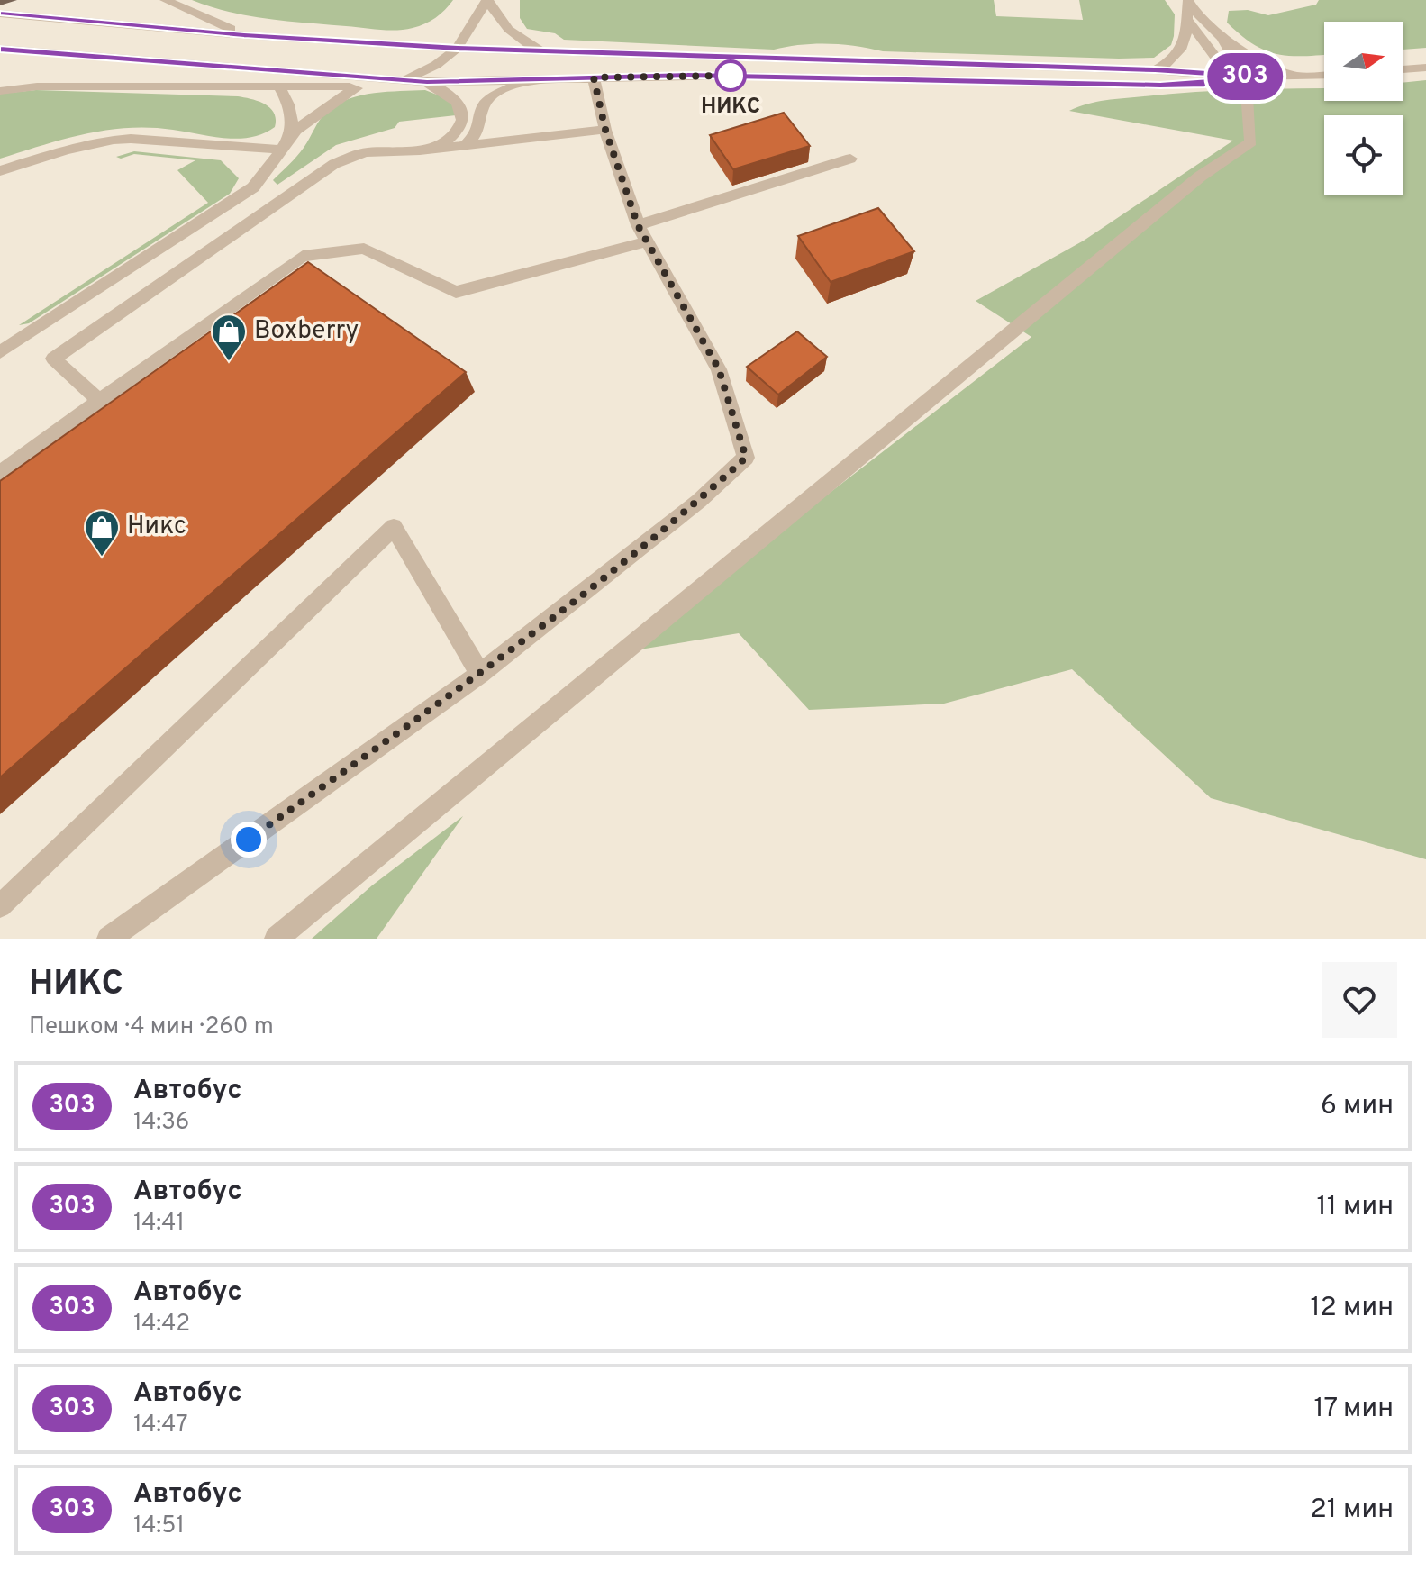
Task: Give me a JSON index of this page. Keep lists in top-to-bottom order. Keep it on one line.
{"places":{"other":["НИКС"],"shop":["Boxberry","Никс"]},"lines":["bus line 303"],"north":"right","page":{"on_map":"303","heading":["НИКС","Пешком · 4 мин · 260 m"],"list":[{"mark":"303","name":"Автобус","note":"14:36","value":"6 мин"},{"mark":"303","name":"Автобус","note":"14:41","value":"11 мин"},{"mark":"303","name":"Автобус","note":"14:42","value":"12 мин"},{"mark":"303","name":"Автобус","note":"14:47","value":"17 мин"},{"mark":"303","name":"Автобус","note":"14:51","value":"21 мин"}]}}
